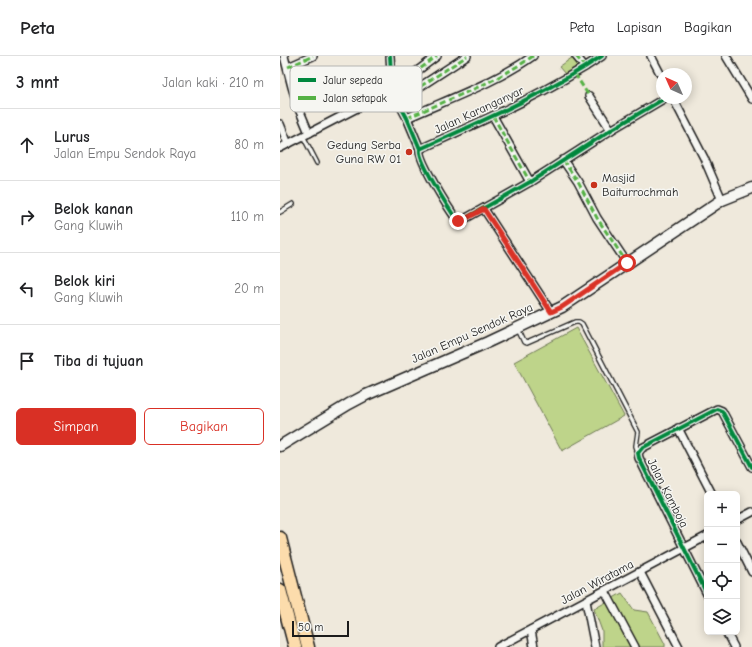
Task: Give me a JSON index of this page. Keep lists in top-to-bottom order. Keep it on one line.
{"streets":{"main road":["Jalan Empu Sendok Raya"],"street":["Jalan Karanganyar","Jalan Kamboja","Jalan Wiratama"]},"crossings":[["Jalan Kamboja","Jalan Wiratama"]],"places":["Gedung Serba Guna RW 01","Masjid Baiturrochmah"],"legend":["Jalur sepeda","Jalan setapak"],"scale_bar":"50 m","north":"top left","page":{"header":"Peta","nav":["Peta","Lapisan","Bagikan"],"heading":["3 mnt","Jalan kaki · 210 m"],"list":[["Lurus","Jalan Empu Sendok Raya","80 m"],["Belok kanan","Gang Kluwih","110 m"],["Belok kiri","Gang Kluwih","20 m"],"Tiba di tujuan"],"buttons":["Simpan","Bagikan"],"map_buttons":["+","−"],"scale":"50 m"}}
